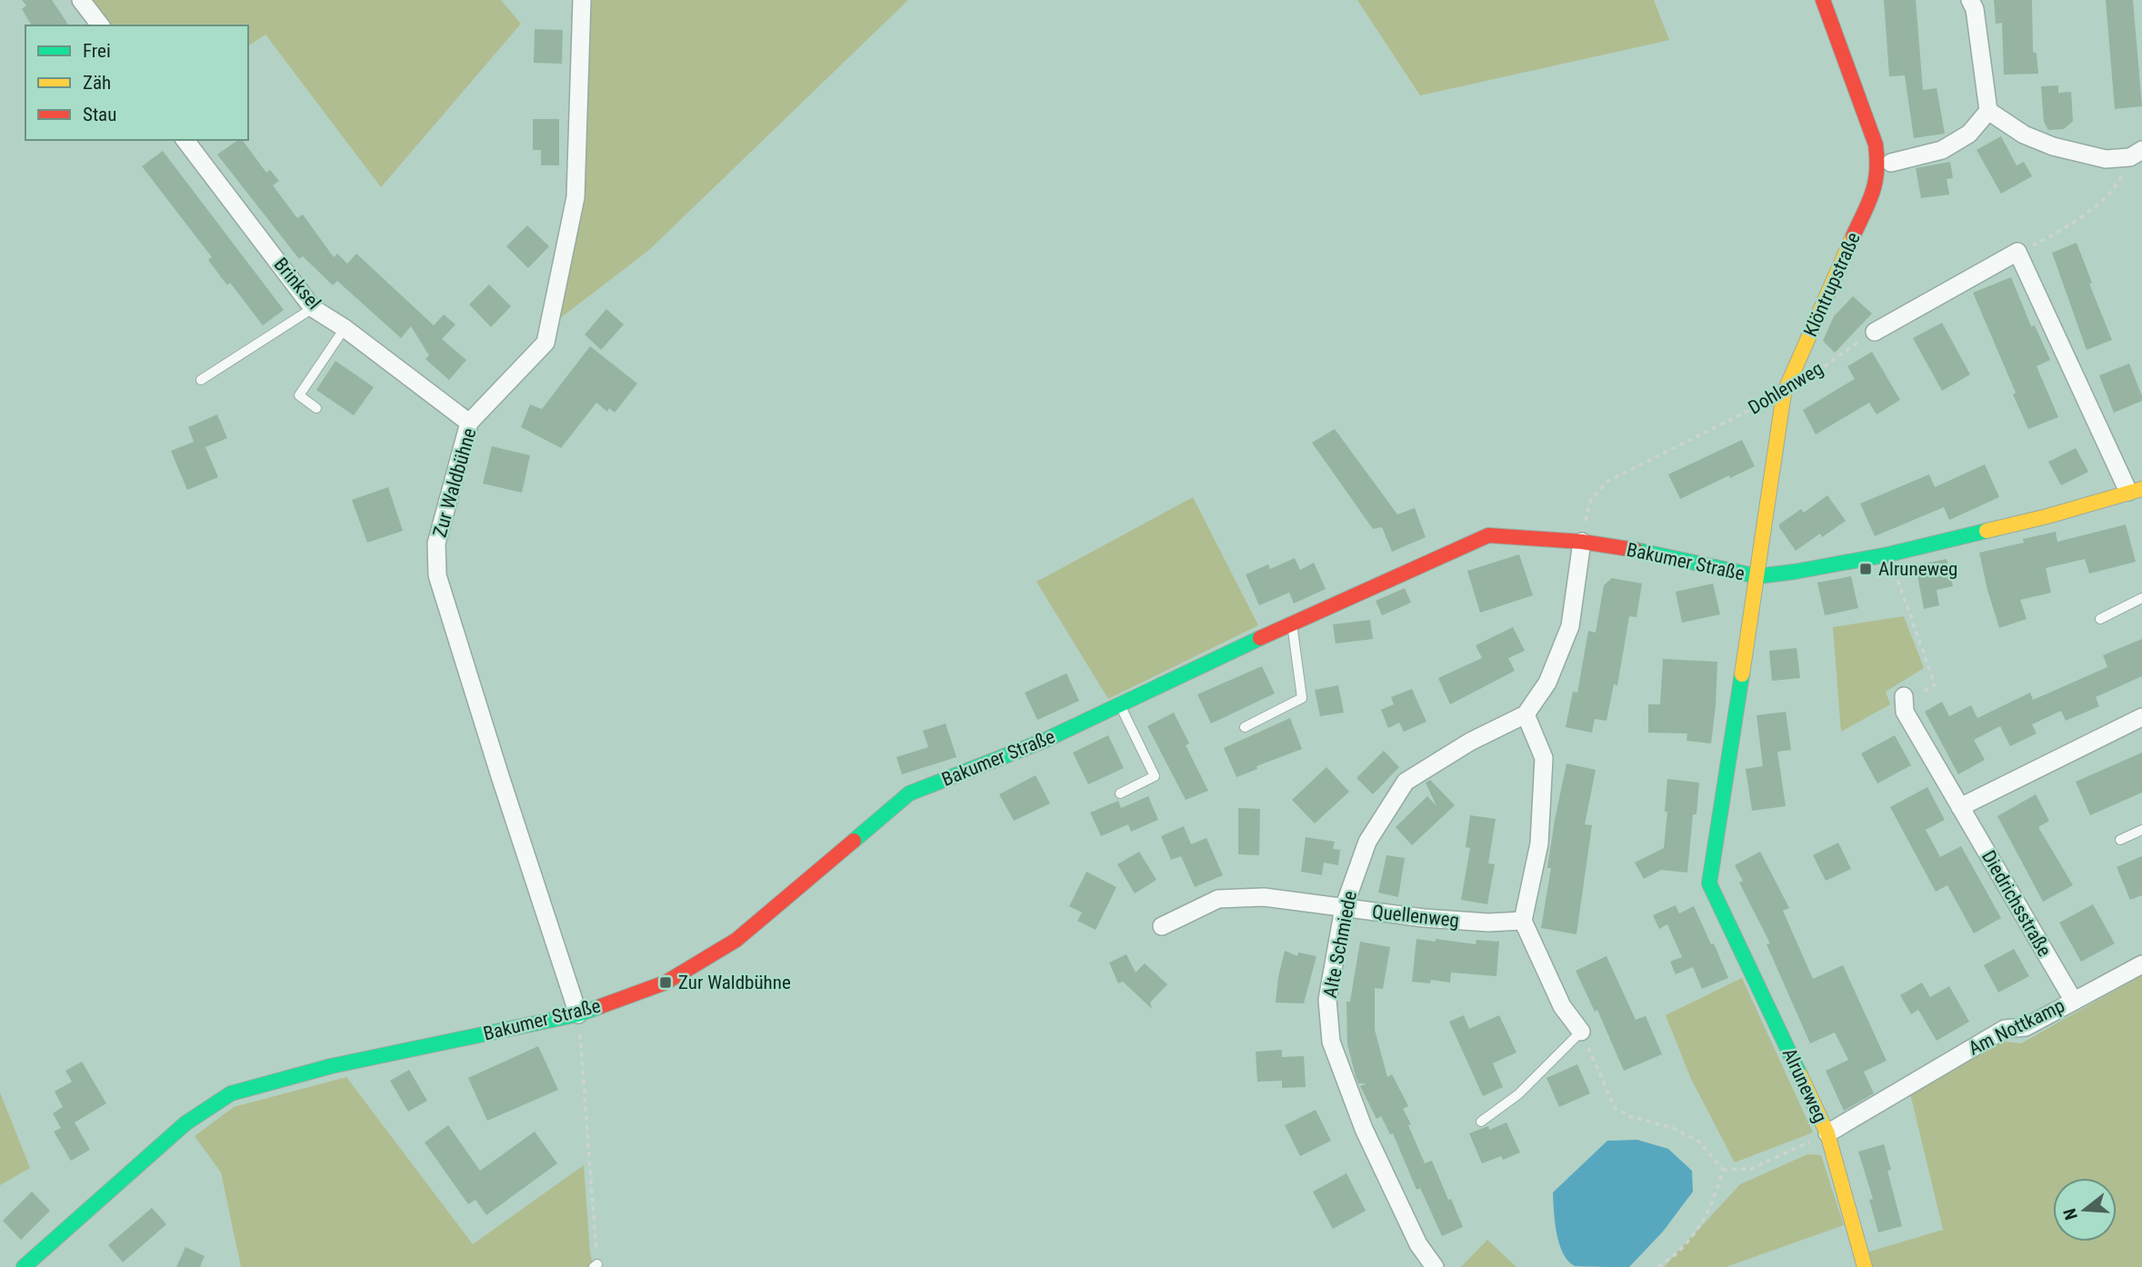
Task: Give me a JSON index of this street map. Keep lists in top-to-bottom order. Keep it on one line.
{"streets":{"street":["Brinksel","Klöntrupstraße","Zur Waldbühne","Bakumer Straße","Diedrichsstraße","Quellenweg","Alte Schmiede","Am Nottkamp","Alruneweg"],"path":["Dohlenweg"]},"crossings":[["Brinksel","Zur Waldbühne"],["Klöntrupstraße","Dohlenweg"],["Klöntrupstraße","Bakumer Straße"],["Klöntrupstraße","Alruneweg"],["Dohlenweg","Bakumer Straße"],["Dohlenweg","Alte Schmiede"],["Zur Waldbühne","Bakumer Straße"],["Bakumer Straße","Alte Schmiede"],["Bakumer Straße","Alruneweg"],["Diedrichsstraße","Am Nottkamp"],["Quellenweg","Alte Schmiede"],["Am Nottkamp","Alruneweg"]],"places":{"transit":["Alruneweg","Zur Waldbühne"]},"legend":["Frei","Zäh","Stau"],"north":"left"}
